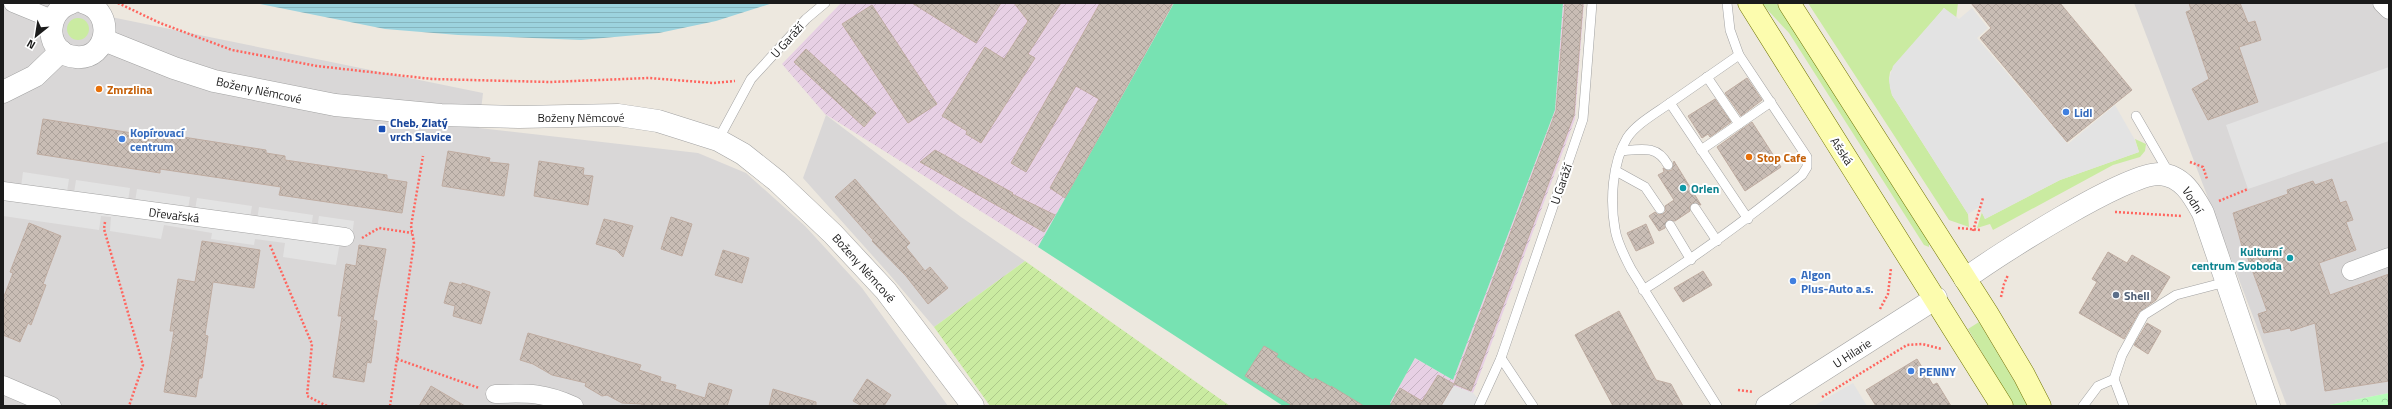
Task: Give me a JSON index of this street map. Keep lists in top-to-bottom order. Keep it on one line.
{"streets":{"main road":["Ašská"],"street":["Boženy Němcové","Vodní","Dřevařská","U Hilarie"],"lane":["U Garáží"]},"crossings":[["U Garáží","Boženy Němcové"],["Ašská","U Hilarie"]],"places":{"other":["Zmrzlina","Lidl","Kopírovací centrum","Stop Cafe","Orlen","Kulturní centrum Svoboda","Algon Plus-Auto a.s.","Shell","PENNY"],"transit":["Cheb, Zlatý vrch Slavice"]},"north":"bottom left"}
